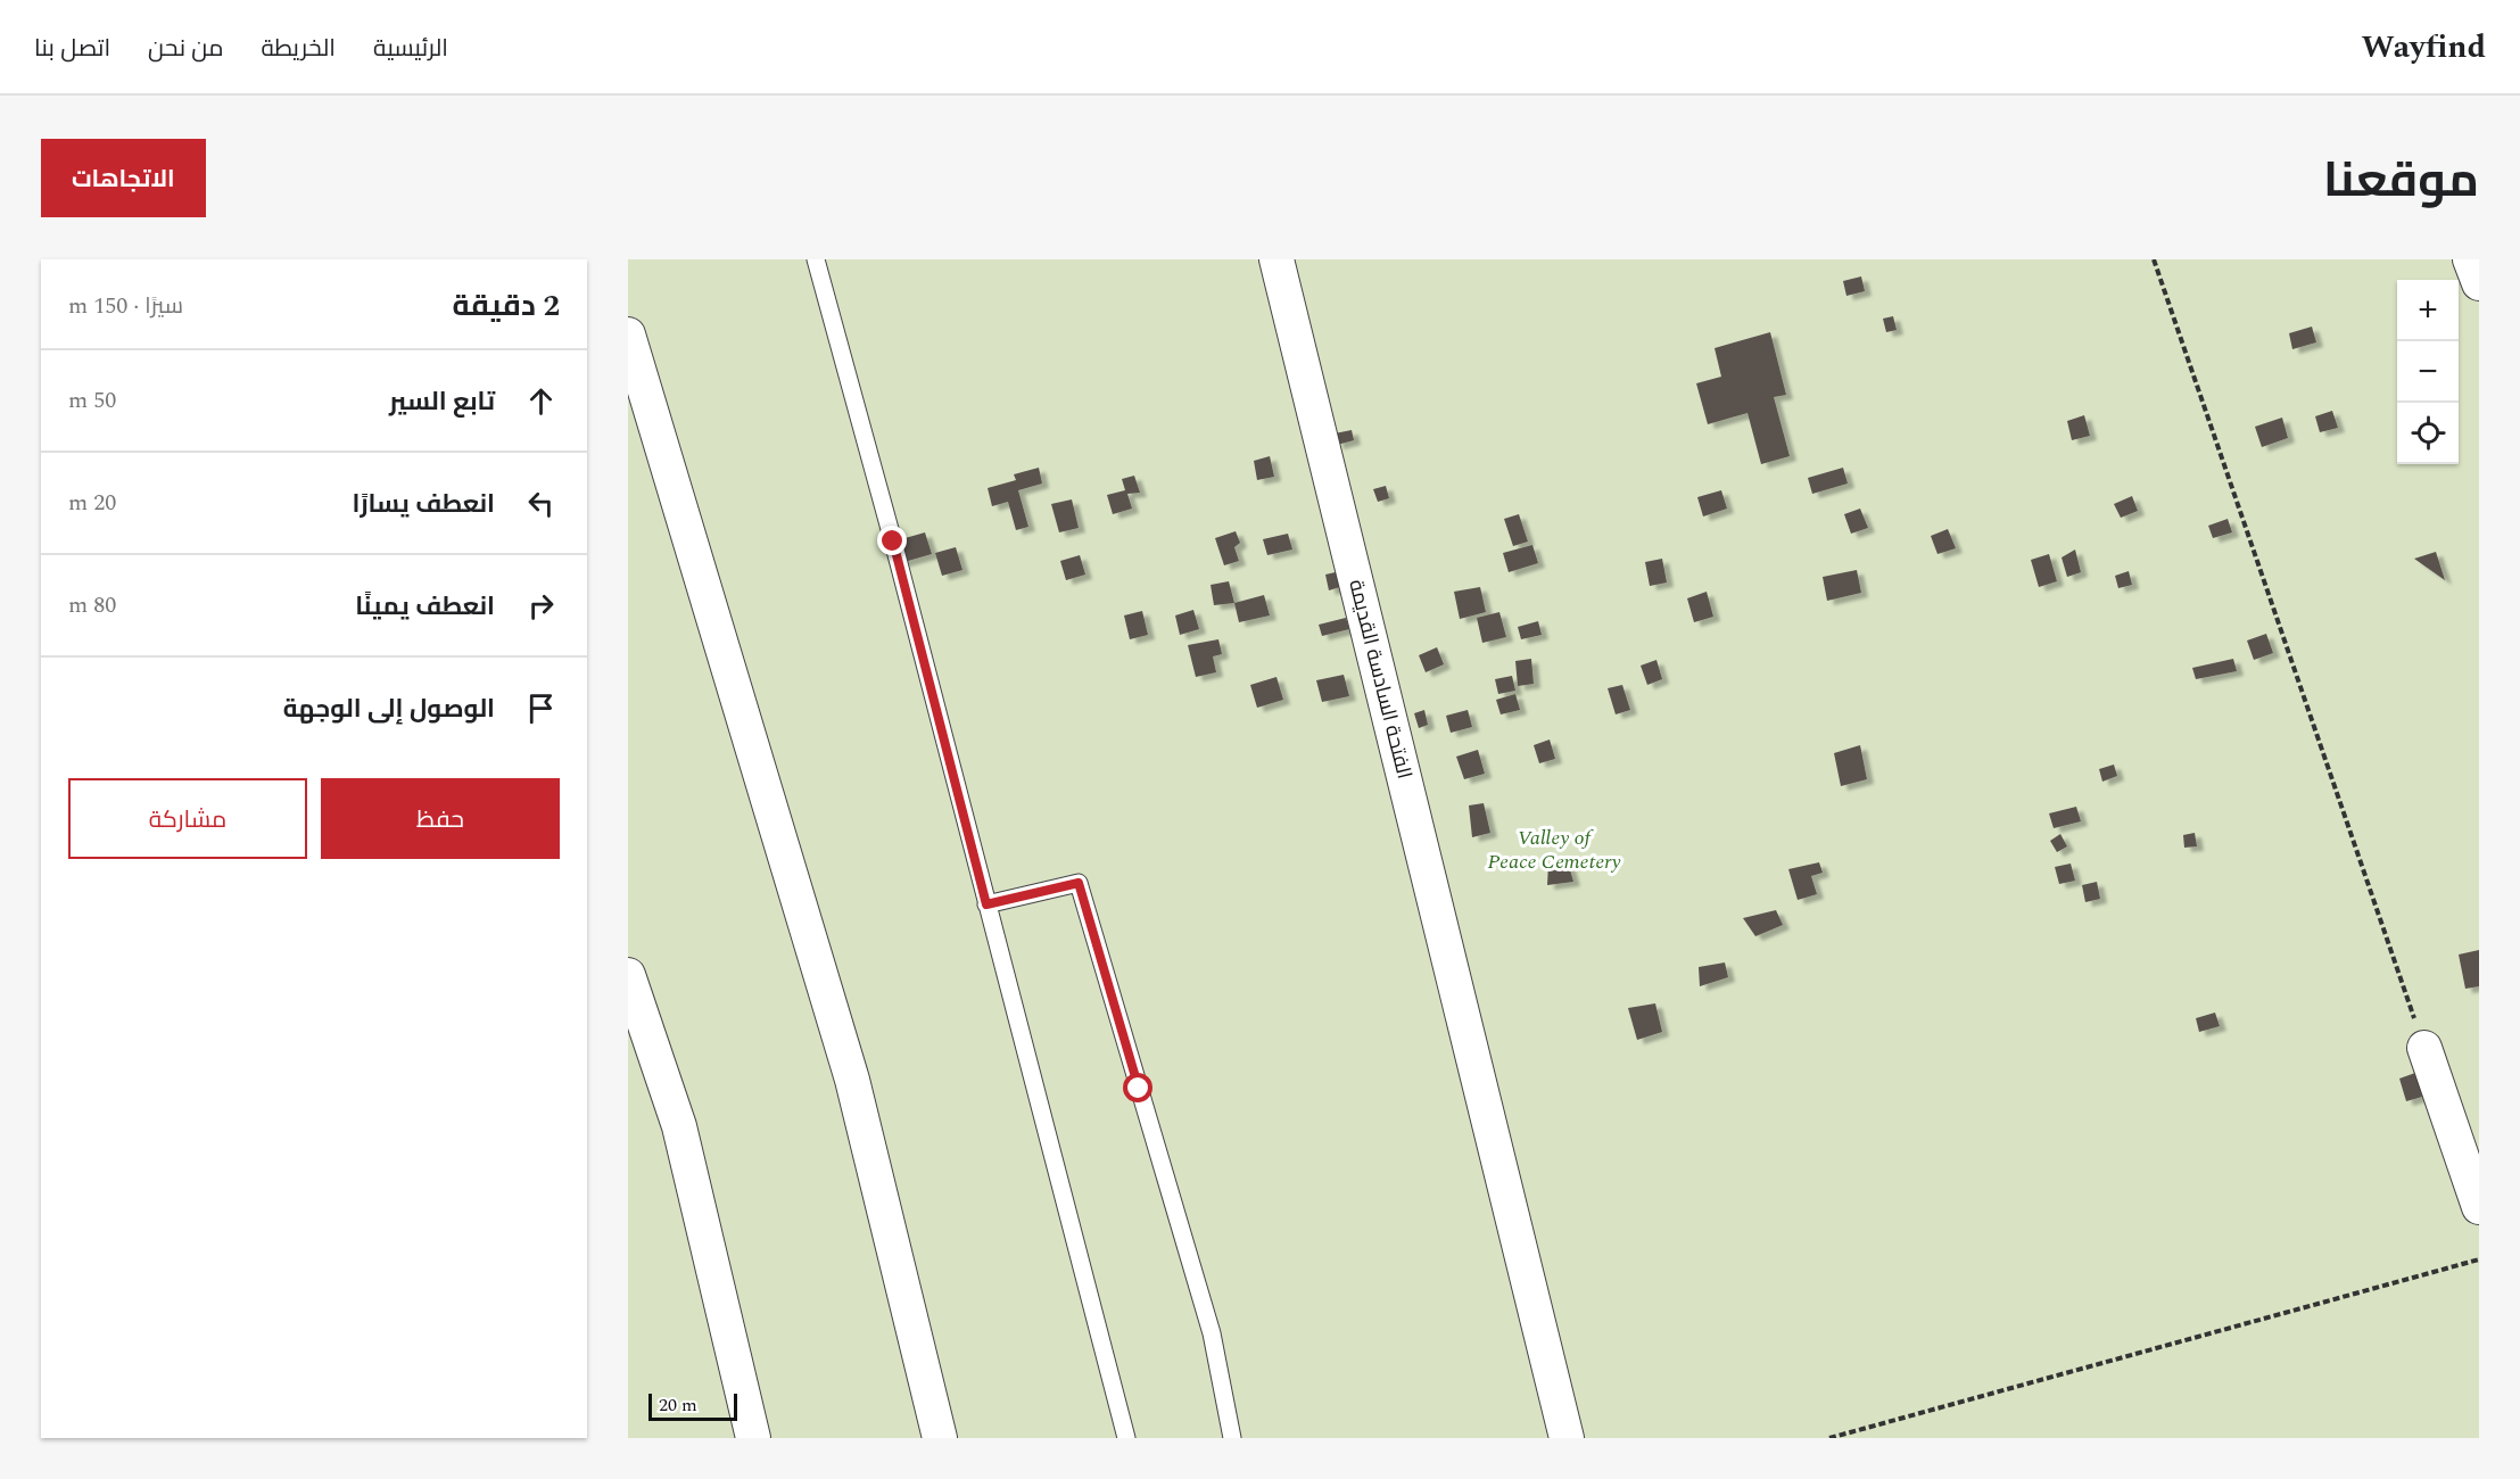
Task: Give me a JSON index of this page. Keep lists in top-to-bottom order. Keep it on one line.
{"streets":{"street":["الفتحة السادسة القديمة"]},"parks":["Valley of Peace Cemetery"],"scale_bar":"20 m","page":{"header":"Wayfind","nav":["الرئيسية","الخريطة","من نحن","اتصل بنا"],"title":"موقعنا","buttons":["الاتجاهات",["حفظ","مشاركة"]],"heading":["2 دقيقة","سيرًا · 150 m"],"map_buttons":["+","−"],"list":[["تابع السير","50 m"],["انعطف يسارًا","20 m"],["انعطف يمينًا","80 m"],"الوصول إلى الوجهة"],"scale":"20 m"}}
